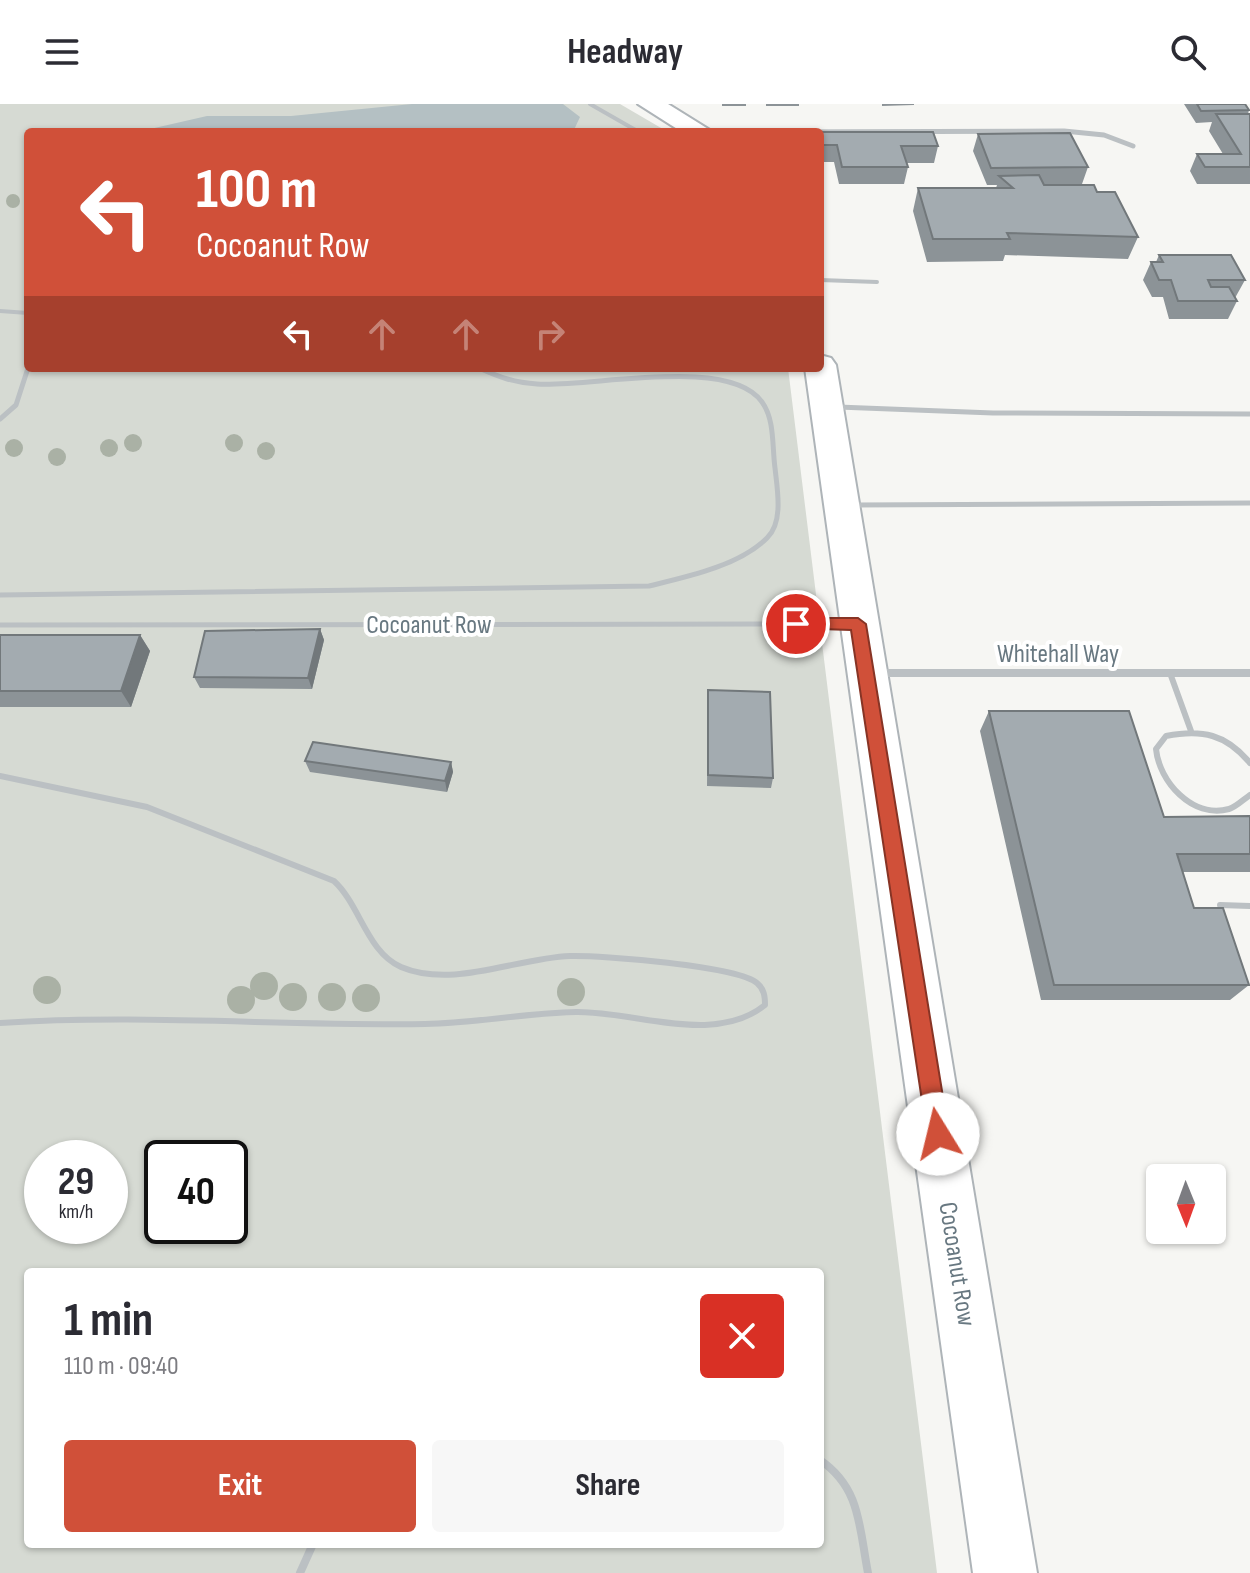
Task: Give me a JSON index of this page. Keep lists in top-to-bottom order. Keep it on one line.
{"streets":{"street":["Cocoanut Row","Whitehall Way"]},"crossings":[["Cocoanut Row","Whitehall Way"]],"north":"bottom","page":{"header":"Headway","turn":["100 m","Cocoanut Row"],"speed":"29 km/h","limit":"40","heading":["1 min","110 m · 09:40"],"buttons":["Exit","Share"]}}
